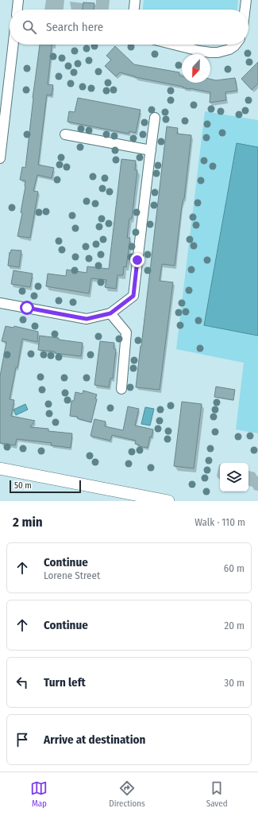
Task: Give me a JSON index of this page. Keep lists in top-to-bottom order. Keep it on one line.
{"scale_bar":"50 m","north":"bottom","page":{"search":"Search here","scale":"50 m","heading":["2 min","Walk · 110 m"],"list":[["Continue","Lorene Street","60 m"],["Continue","20 m"],["Turn left","30 m"],"Arrive at destination"],"nav":["Map","Directions","Saved"]}}
